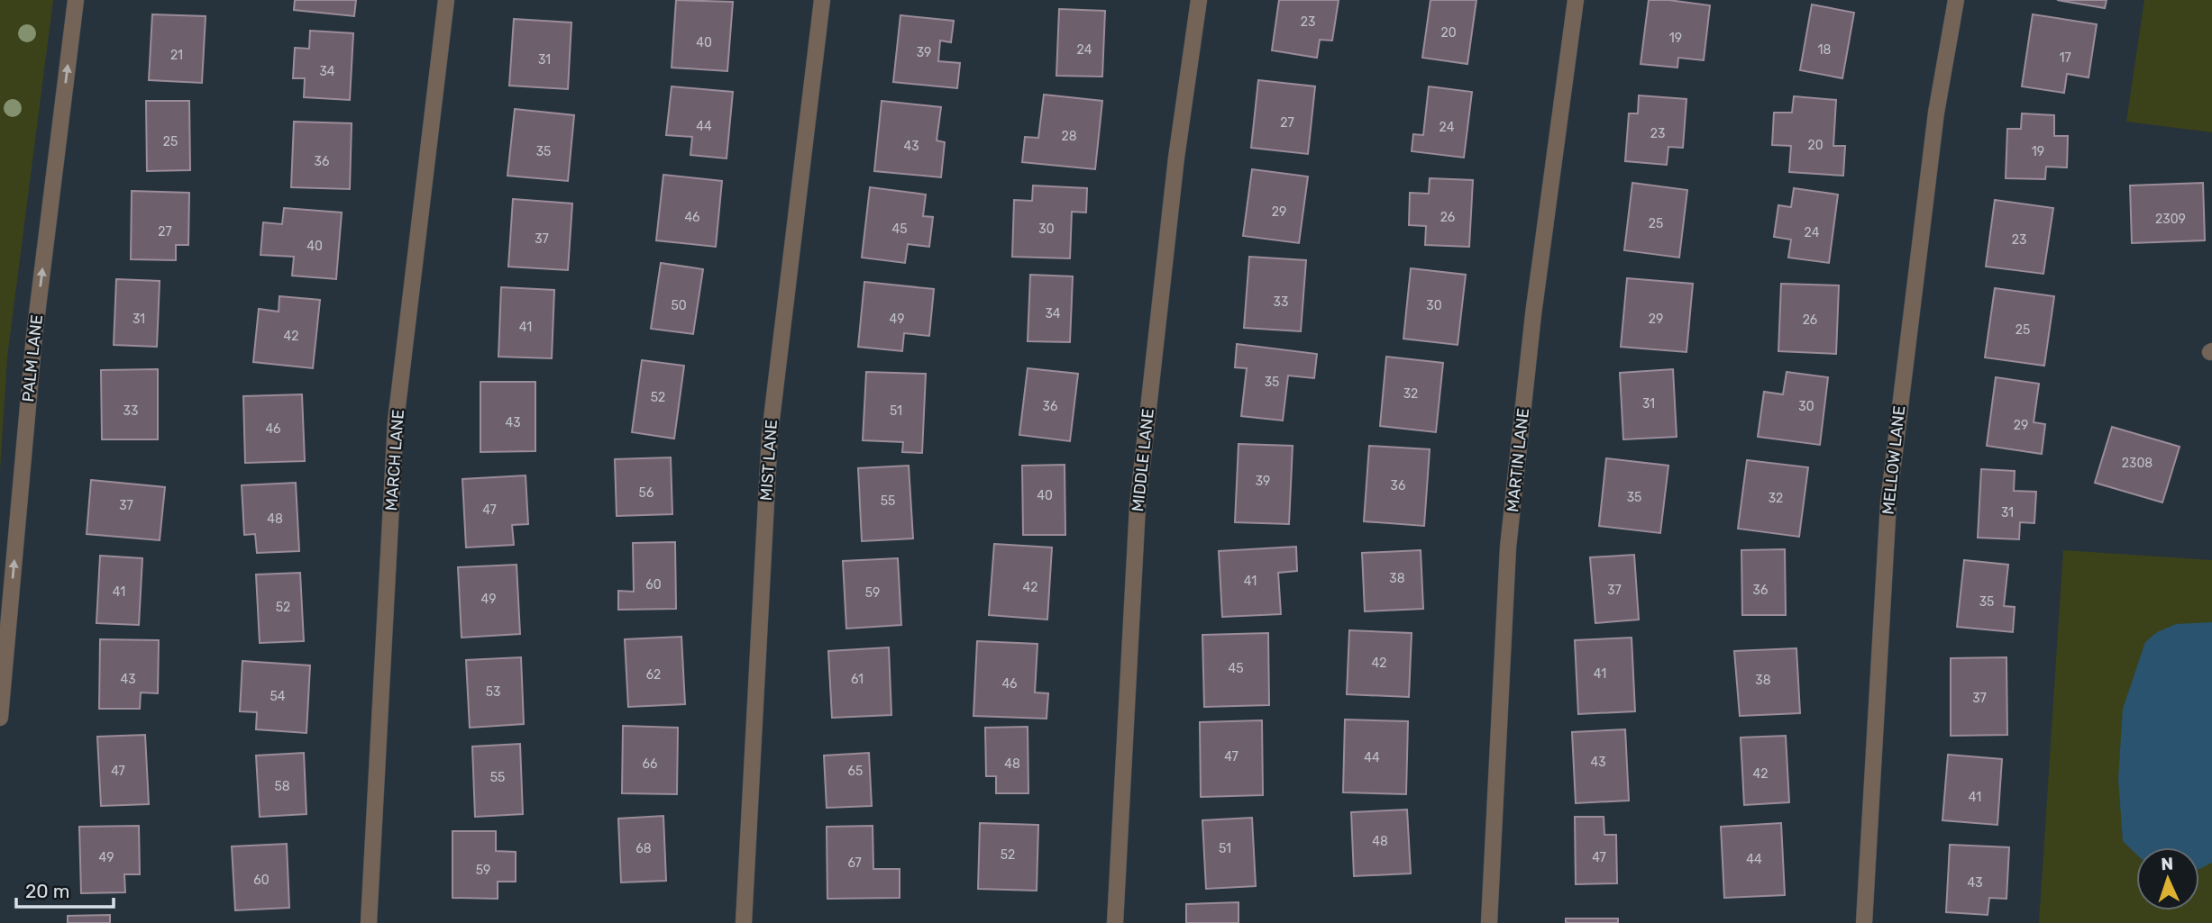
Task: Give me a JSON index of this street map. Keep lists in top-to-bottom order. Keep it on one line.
{"streets":{"street":["PALM LANE","MARCH LANE","MIST LANE","MIDDLE LANE","MARTIN LANE","MELLOW LANE"]},"one_way":["PALM LANE"],"house_numbers":["23","20","19","40","24","18","39","21","17","31","34","27","44","24","23","28","25","20","43","35","19","36","29","46","26","2309","25","45","30","27","24","37","23","40","33","50","30","34","31","49","29","26","41","25","42","35","32","52","31","36","30","33","51","43","29","46","2308","39","36","56","40","35","32","55","37","47","31","48","38","41","60","42","37","36","41","59","49","35","52","42","45","41","62","43","61","38","46","53","54","37","47","44","43","66","48","47","65","42","55","58","41","48","68","51","52","49","47","44","67","59","60","43"],"scale_bar":"20 m","north":"top"}
